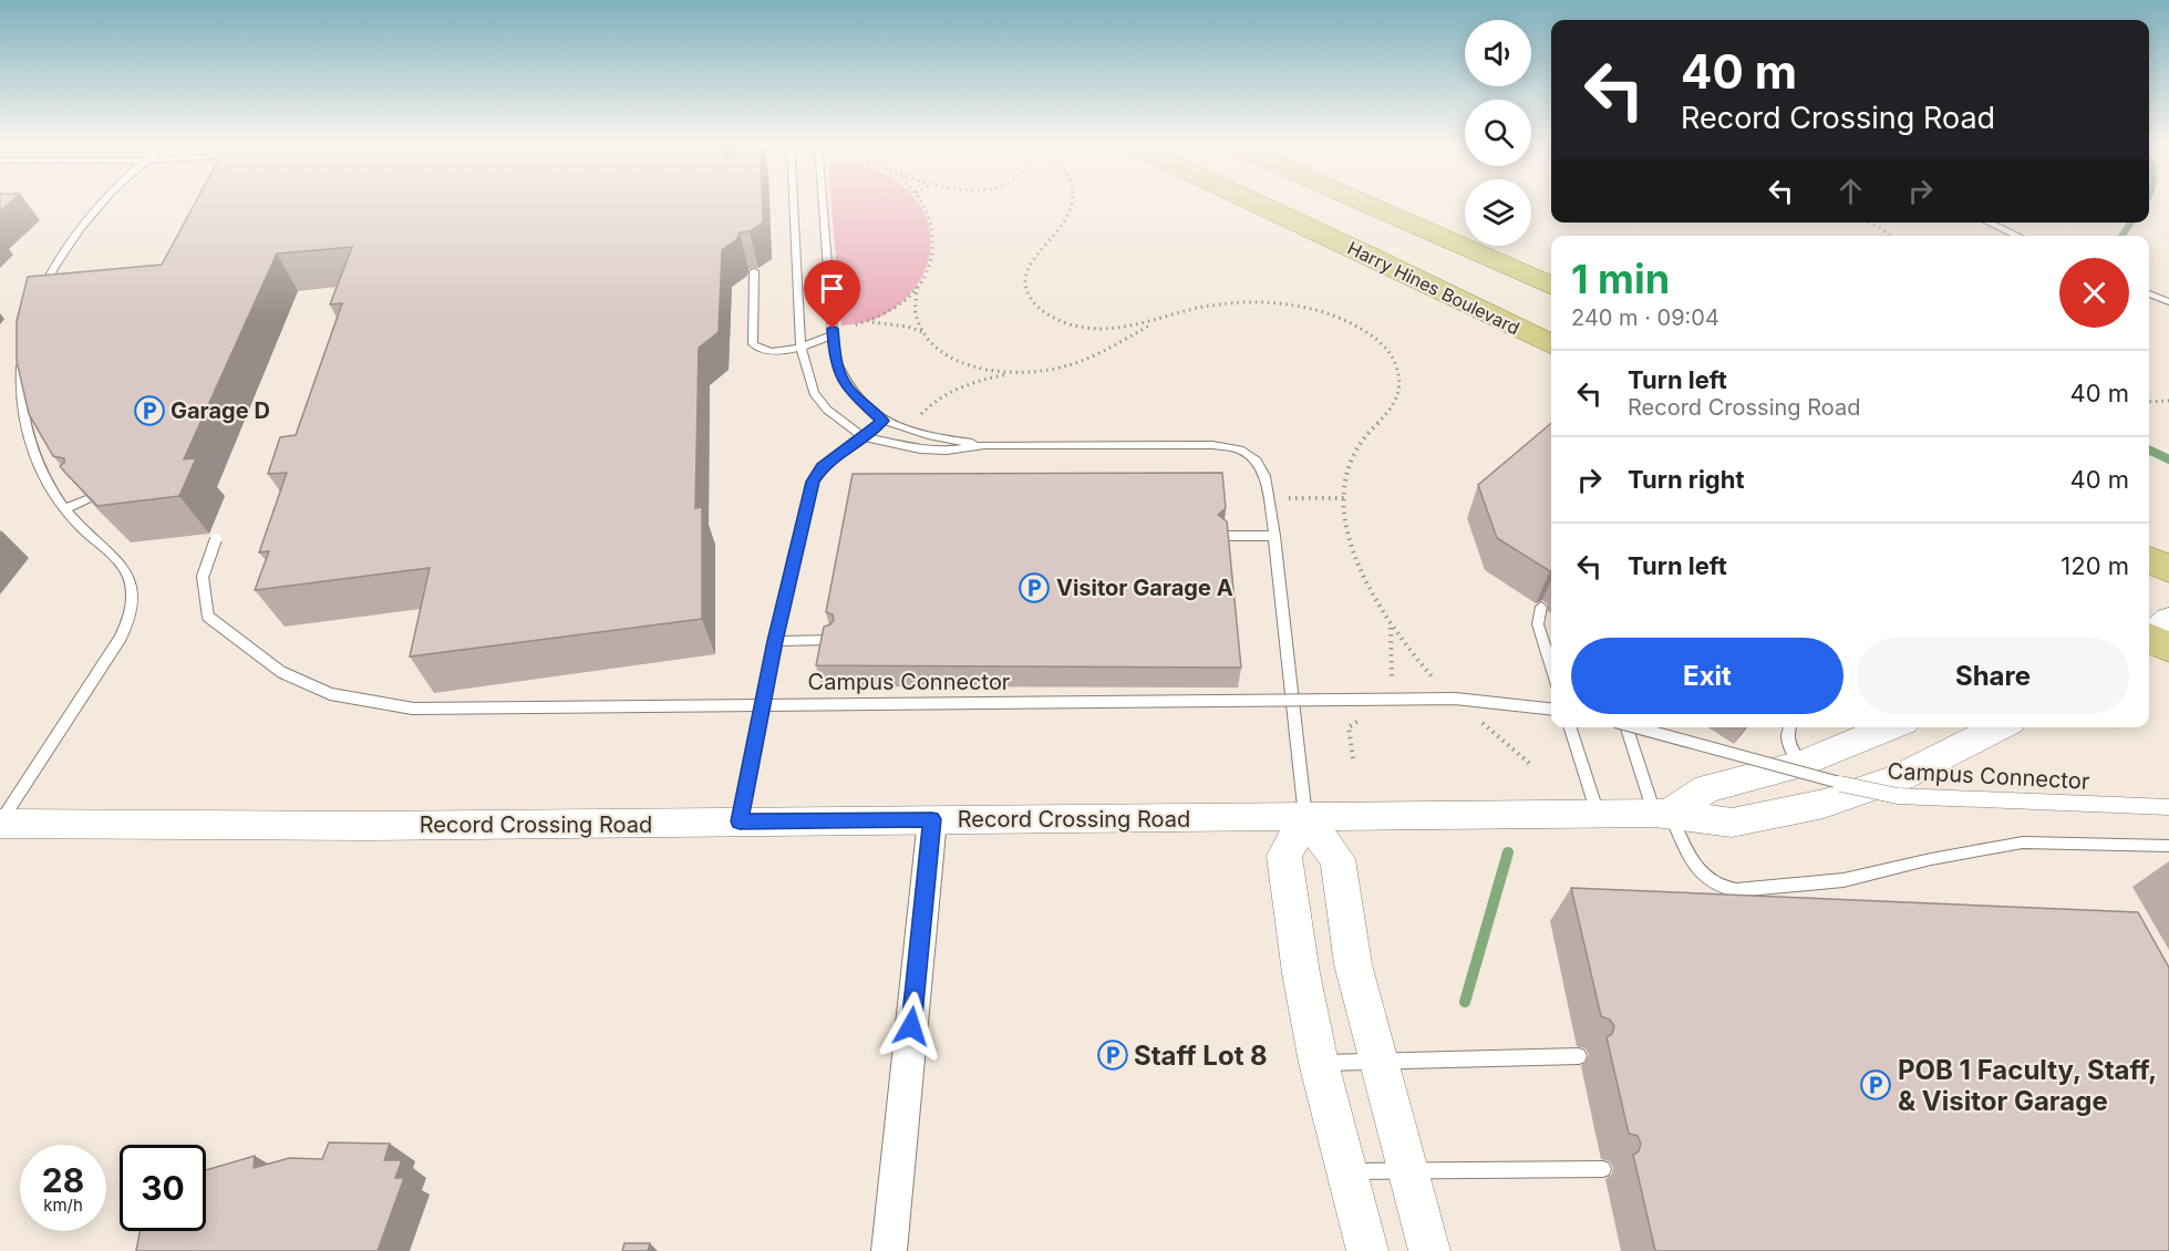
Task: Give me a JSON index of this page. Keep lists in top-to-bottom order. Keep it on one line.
{"streets":{"main road":["Harry Hines Boulevard"],"street":["Record Crossing Road"],"lane":["Campus Connector"]},"places":{"parking":["Garage D","Visitor Garage A","Staff Lot 8","POB 1 Faculty, Staff, & Visitor Garage"]},"page":{"turn":["40 m","Record Crossing Road"],"heading":["1 min","240 m · 09:04"],"list":[{"name":"Turn left","note":"Record Crossing Road","value":"40 m"},{"name":"Turn right","value":"40 m"},{"name":"Turn left","value":"120 m"}],"buttons":["Exit","Share"],"speed":"28 km/h","limit":"30"}}
